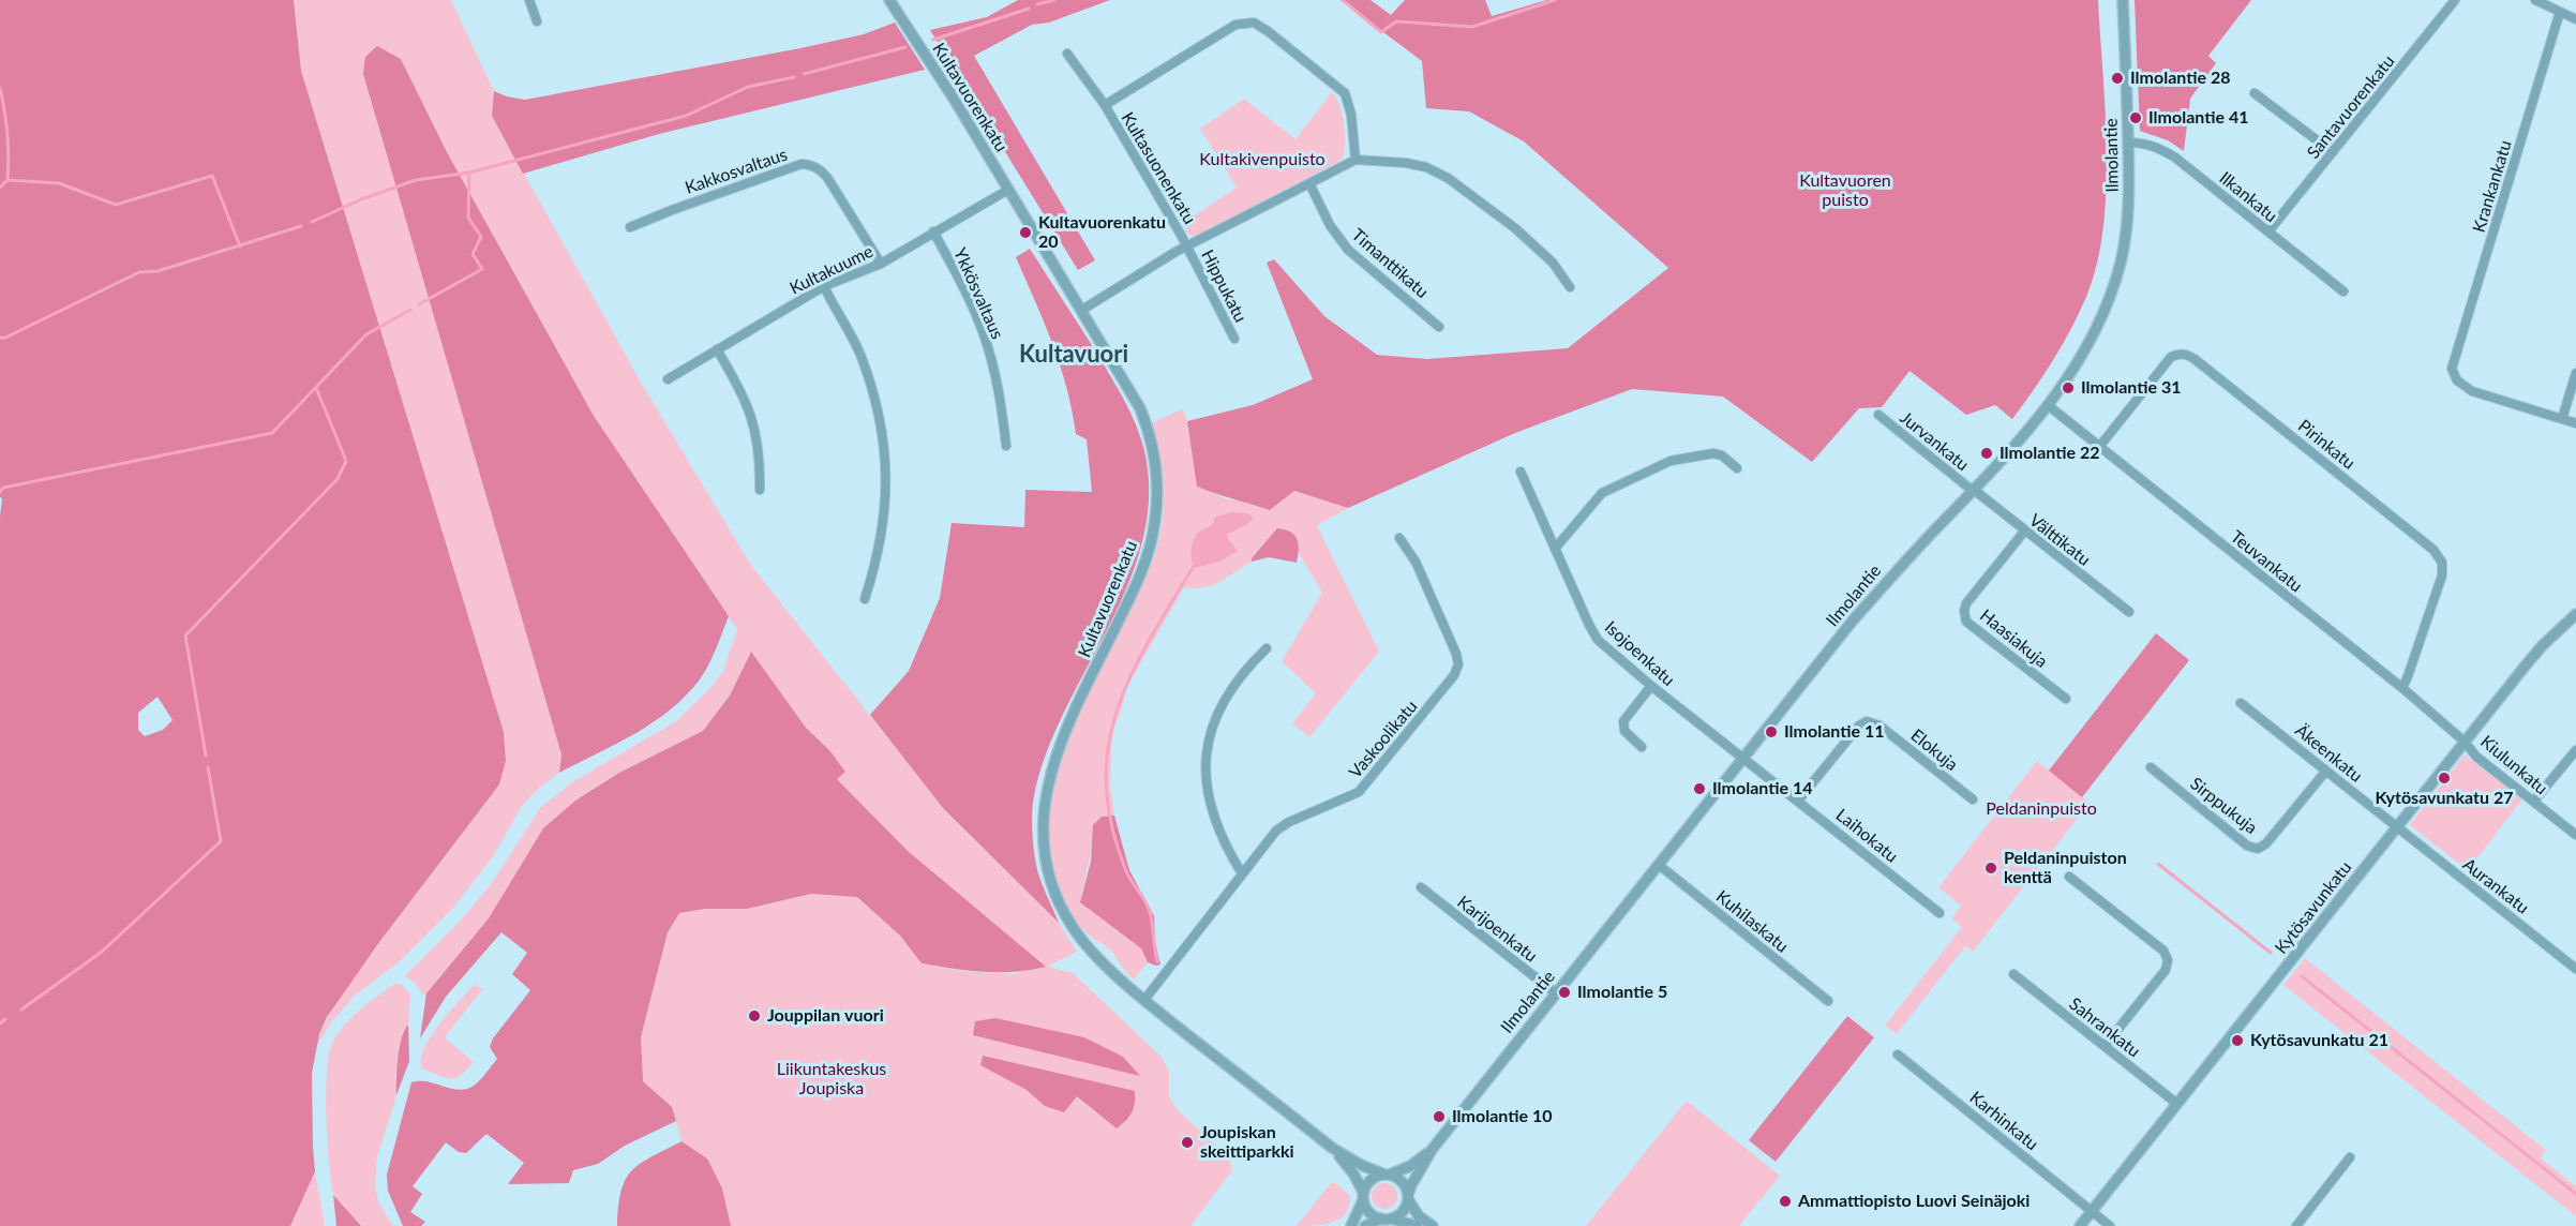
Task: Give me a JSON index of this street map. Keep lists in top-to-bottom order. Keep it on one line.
{"streets":{"street":["Kultavuorenkatu","Santavuorenkatu","Ilmolantie","Kultasuonenkatu","Kakkosvaltaus","Krankankatu","Ilkankatu","Timanttikatu","Kultakuume","Hippukatu","Ykkösvaltaus","Jurvankatu","Pirinkatu","Välttikatu","Teuvankatu","Haasiakuja","Isojoenkatu","Vaskoolikatu","Elokuja","Äkeenkatu","Kiulunkatu","Sirppukuja","Laihokatu","Aurankatu","Kytösavunkatu","Kuhilaskatu","Karijoenkatu","Sahrankatu","Karhinkatu"]},"crossings":[["Kultavuorenkatu","Ilmolantie"],["Kultavuorenkatu","Kultakuume"],["Kultavuorenkatu","Vaskoolikatu"],["Santavuorenkatu","Ilkankatu"],["Ilmolantie","Ilkankatu"],["Ilmolantie","Jurvankatu"],["Ilmolantie","Välttikatu"],["Ilmolantie","Teuvankatu"],["Ilmolantie","Isojoenkatu"],["Ilmolantie","Laihokatu"],["Ilmolantie","Kuhilaskatu"],["Ilmolantie","Karijoenkatu"],["Kultasuonenkatu","Hippukatu"],["Kakkosvaltaus","Kultakuume"],["Kultakuume","Ykkösvaltaus"],["Jurvankatu","Välttikatu"],["Pirinkatu","Teuvankatu"],["Välttikatu","Haasiakuja"],["Teuvankatu","Kiulunkatu"],["Teuvankatu","Kytösavunkatu"],["Isojoenkatu","Laihokatu"],["Elokuja","Laihokatu"],["Äkeenkatu","Sirppukuja"],["Äkeenkatu","Aurankatu"],["Äkeenkatu","Kytösavunkatu"],["Kiulunkatu","Kytösavunkatu"],["Aurankatu","Kytösavunkatu"],["Kytösavunkatu","Sahrankatu"],["Kytösavunkatu","Karhinkatu"]],"districts":["Kultavuori"],"parks":["Kultakivenpuisto","Kultavuoren puisto","Peldaninpuisto","Liikuntakeskus Joupiska"],"places":["Ilmolantie 28","Ilmolantie 41","Kultavuorenkatu 20","Ilmolantie 31","Ilmolantie 22","Ilmolantie 11","Kytösavunkatu 27","Ilmolantie 14","Peldaninpuiston kenttä","Ilmolantie 5","Jouppilan vuori","Kytösavunkatu 21","Ilmolantie 10","Joupiskan skeittiparkki","Ammattiopisto Luovi Seinäjoki"]}
